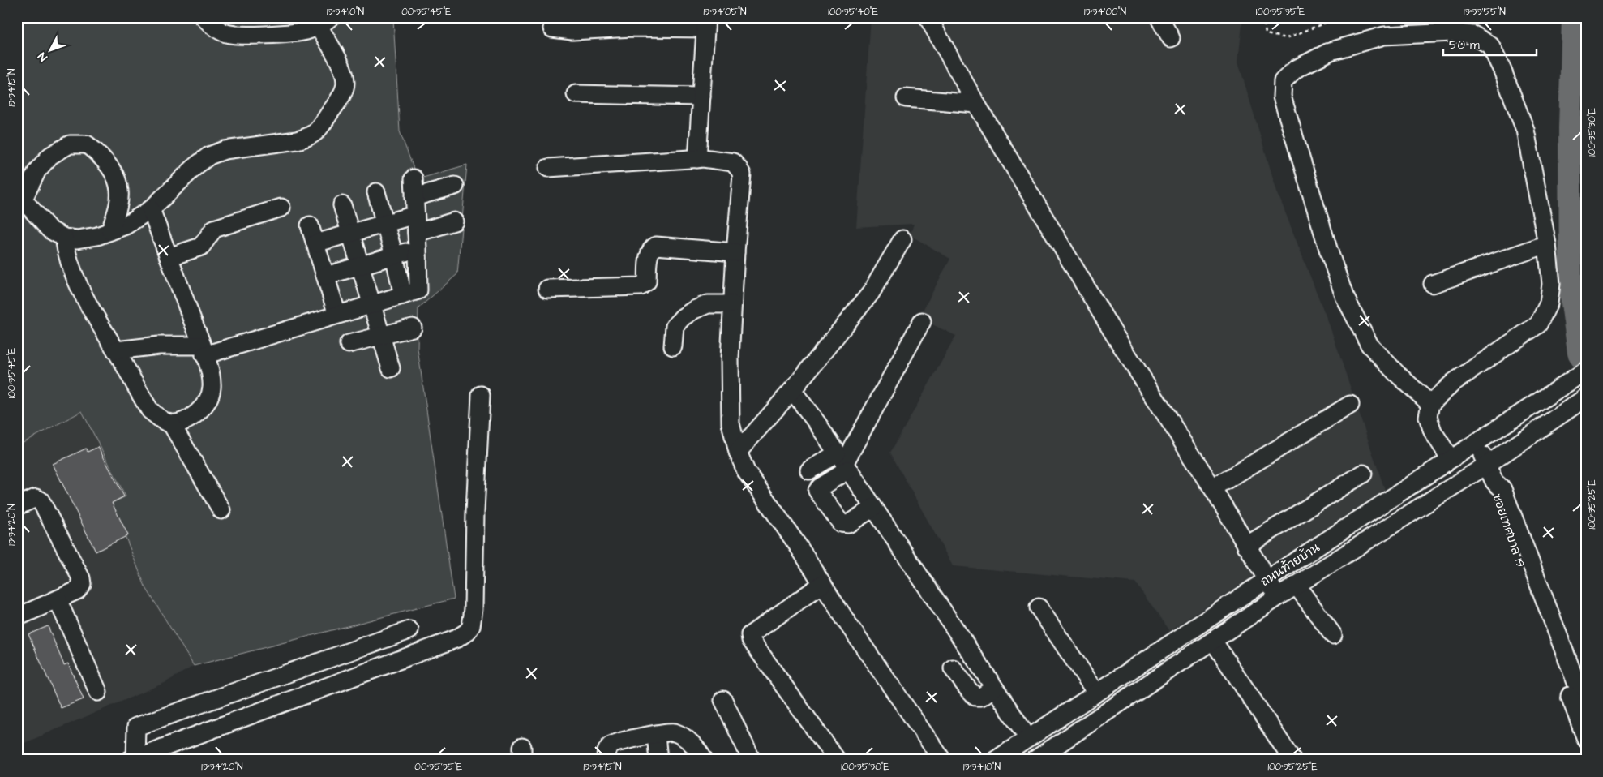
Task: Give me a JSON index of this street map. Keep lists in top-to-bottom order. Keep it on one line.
{"streets":{"street":["ซอยเทศบาล 19","ถนนท้ายบ้าน"]},"scale_bar":"50 m","north":"bottom left","coordinates":["13°34'10\"N","100°35'45\"E","13°34'05\"N","100°35'40\"E","13°34'00\"N","100°35'35\"E","13°33'55\"N","13°34'15\"N","100°35'30\"E","100°35'25\"E","13°34'20\"N"]}
